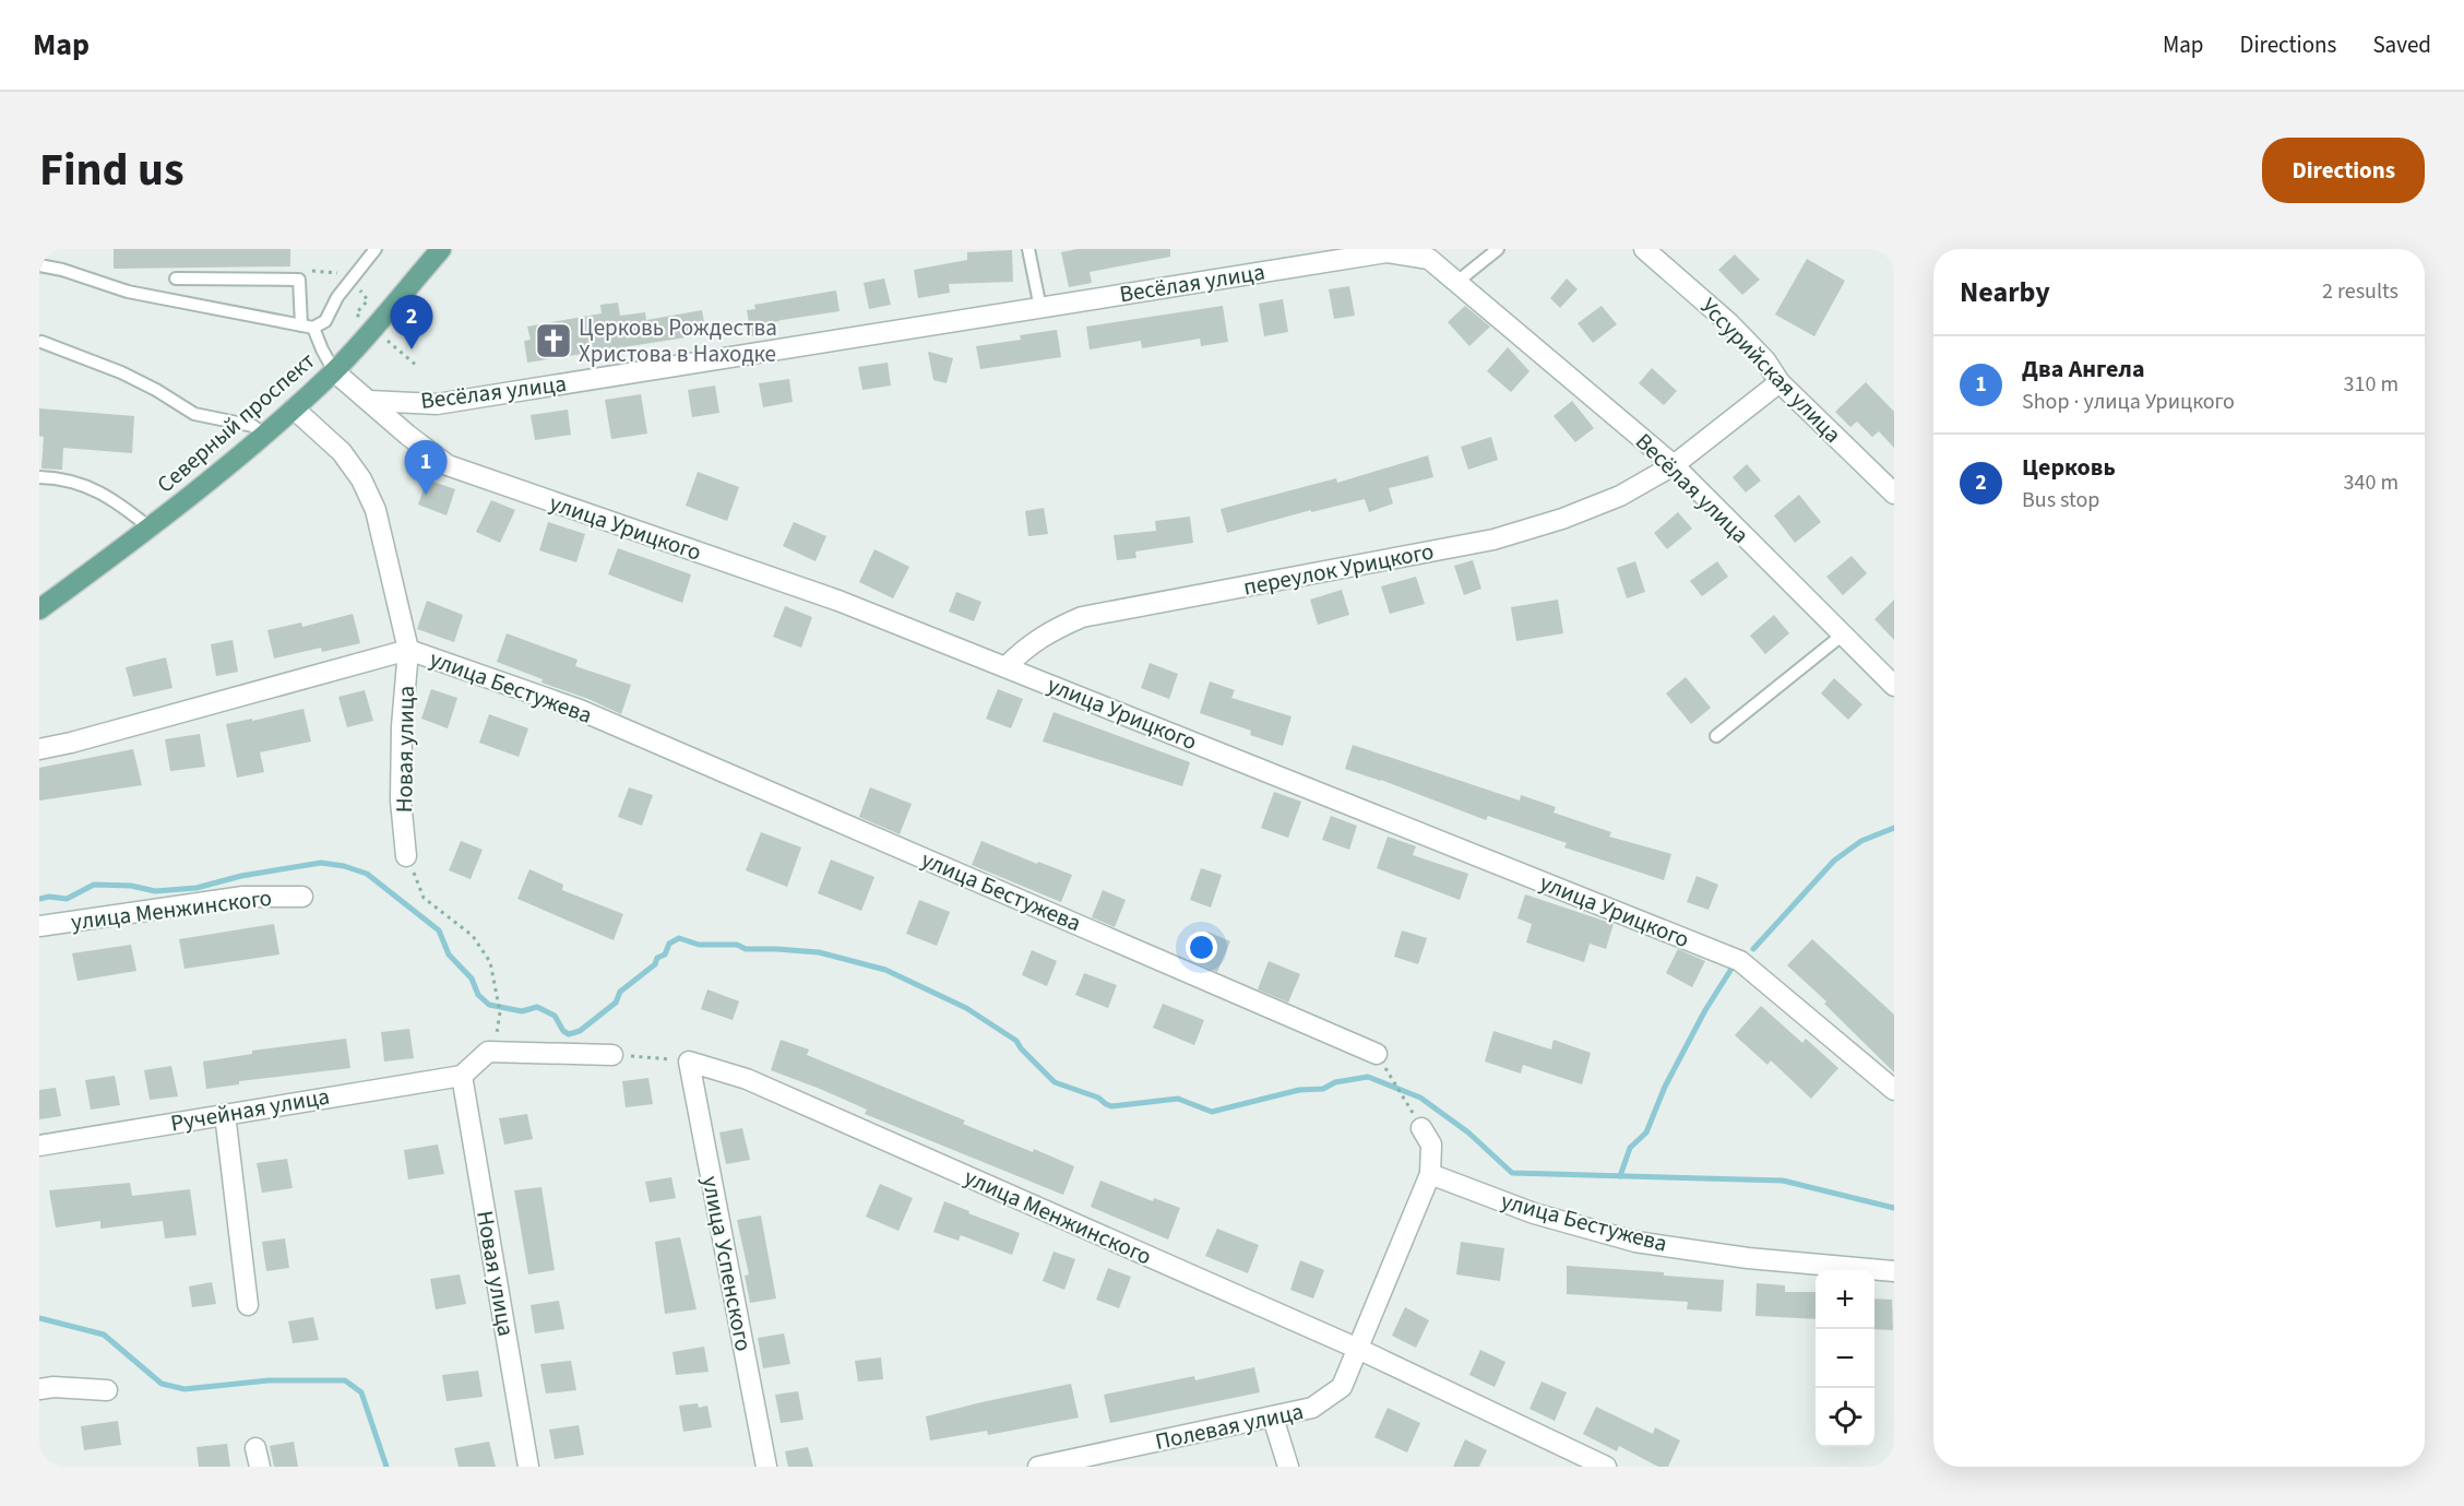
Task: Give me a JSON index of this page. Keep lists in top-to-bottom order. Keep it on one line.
{"streets":{"main road":["Северный проспект"],"street":["Весёлая улица","Уссурийская улица","улица Урицкого","переулок Урицкого","улица Бестужева","Новая улица","улица Менжинского","Ручейная улица","улица Успенского","Полевая улица"]},"crossings":[["Весёлая улица","улица Урицкого"],["Весёлая улица","переулок Урицкого"],["Уссурийская улица","переулок Урицкого"],["Северный проспект","улица Урицкого"],["Северный проспект","Новая улица"],["улица Урицкого","переулок Урицкого"],["улица Бестужева","Новая улица"],["улица Бестужева","Полевая улица"],["Новая улица","Ручейная улица"],["улица Менжинского","улица Успенского"],["улица Менжинского","Полевая улица"]],"places":{"church":["Церковь Рождества Христова в Находке"]},"page":{"header":"Map","nav":["Map","Directions","Saved"],"title":"Find us","buttons":"Directions","heading":["Nearby","2 results"],"pins":["2","1"],"list":[{"mark":"1","name":"Два Ангела","note":"Shop · улица Урицкого","value":"310 m"},{"mark":"2","name":"Церковь","note":"Bus stop","value":"340 m"}],"map_buttons":["+","−"]}}
